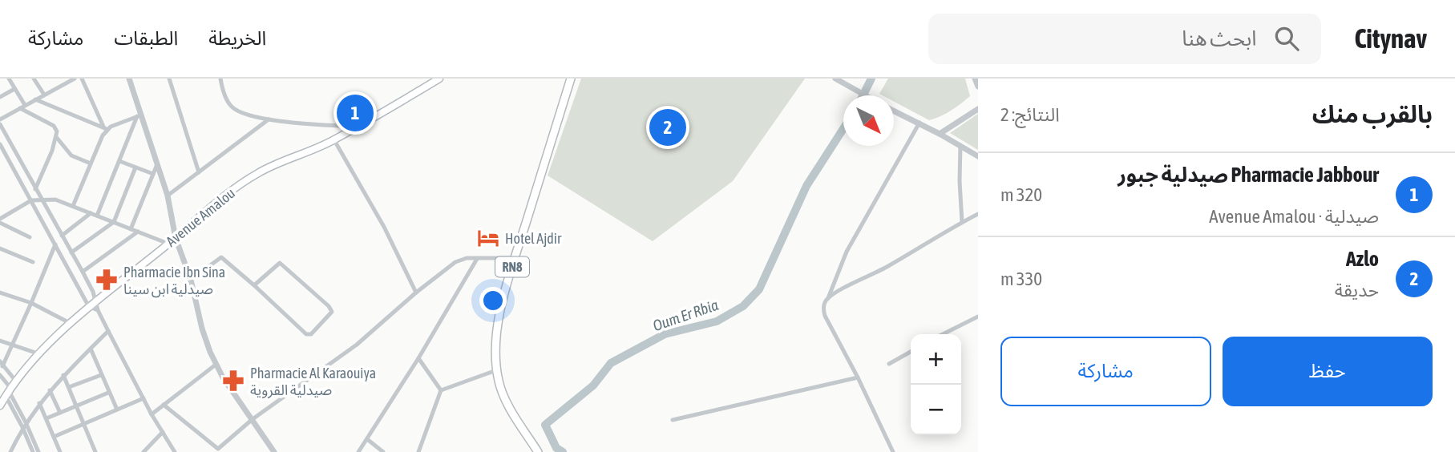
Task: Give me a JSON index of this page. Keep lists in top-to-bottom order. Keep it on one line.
{"streets":{"main road":["Avenue Amalou","RN8"]},"water":["Oum Er Rbia"],"places":{"hotel":["Hotel Ajdir"],"pharmacy":["Pharmacie Ibn Sina صيدلية ابن سينا","Pharmacie Al Karaouiya صيدلية القروية"]},"north":"bottom right","page":{"header":"Citynav","search":"ابحث هنا","nav":["الخريطة","الطبقات","مشاركة"],"heading":["بالقرب منك","النتائج: 2"],"pins":["1","2"],"list":[{"mark":"1","name":"Pharmacie Jabbour صيدلية جبور","note":"صيدلية · Avenue Amalou","value":"320 m"},{"mark":"2","name":"Azlo","note":"حديقة","value":"330 m"}],"buttons":["حفظ","مشاركة"],"map_buttons":["+","−"]}}
